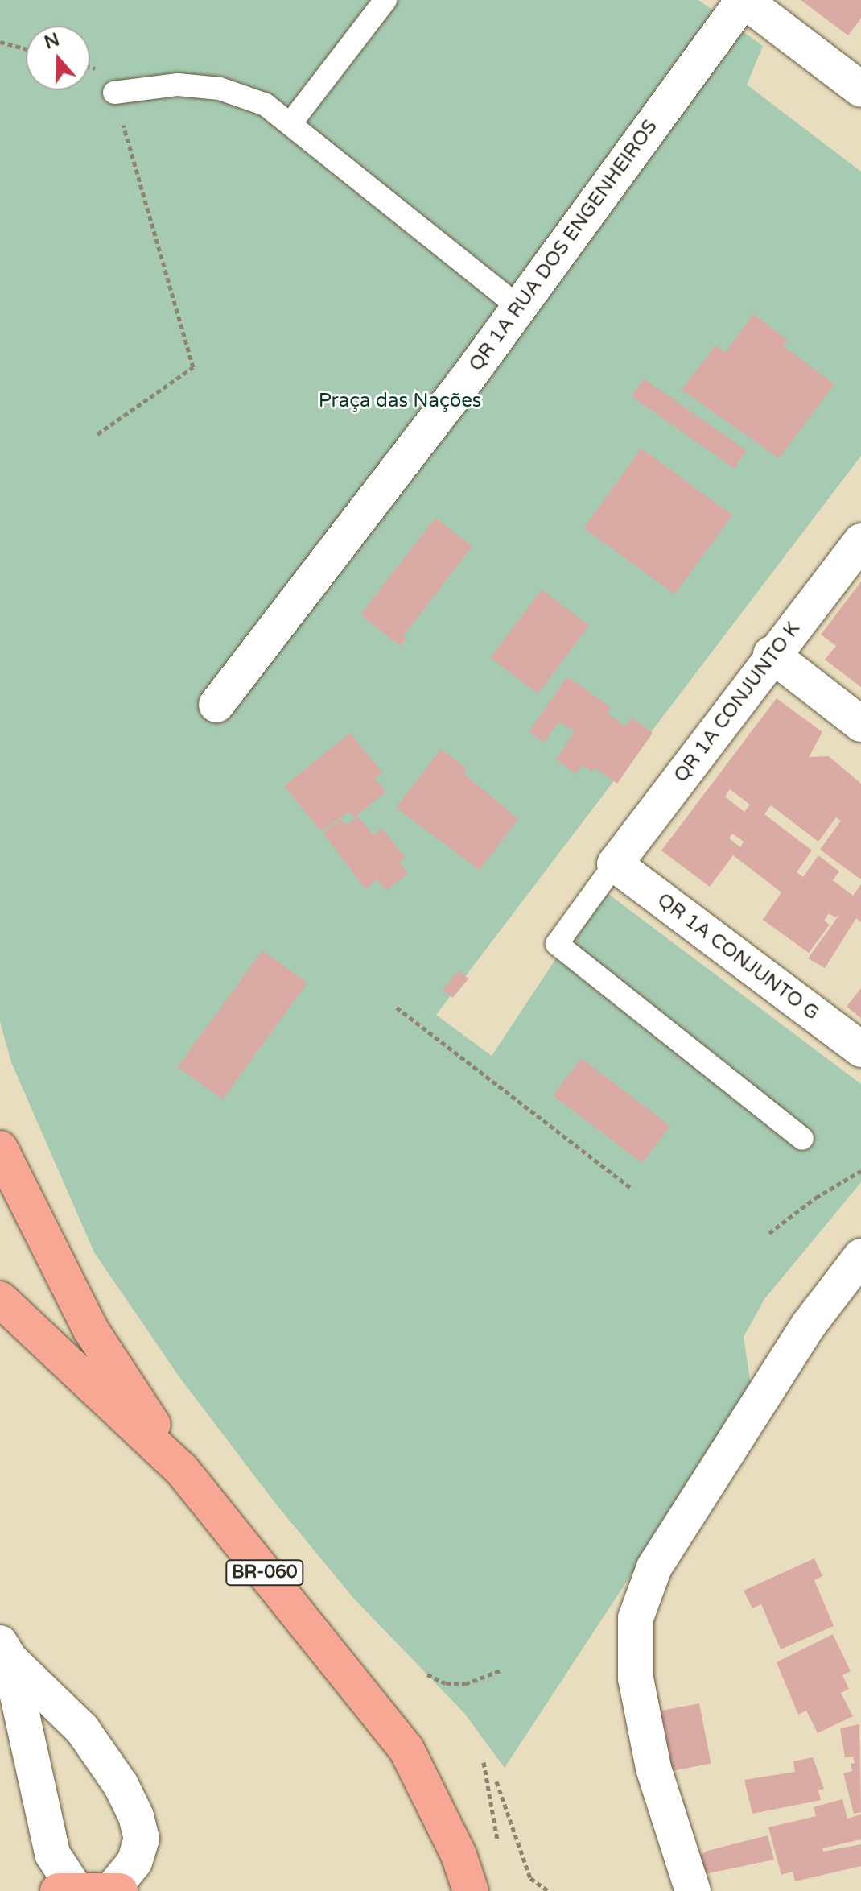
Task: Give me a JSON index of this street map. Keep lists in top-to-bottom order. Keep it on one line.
{"streets":{"highway":["BR-060"],"street":["QR 1A RUA DOS ENGENHEIROS","QR 1A CONJUNTO K","QR 1A CONJUNTO G"]},"crossings":[["QR 1A CONJUNTO K","QR 1A CONJUNTO G"]],"parks":["Praça das Nações"],"north":"top"}
